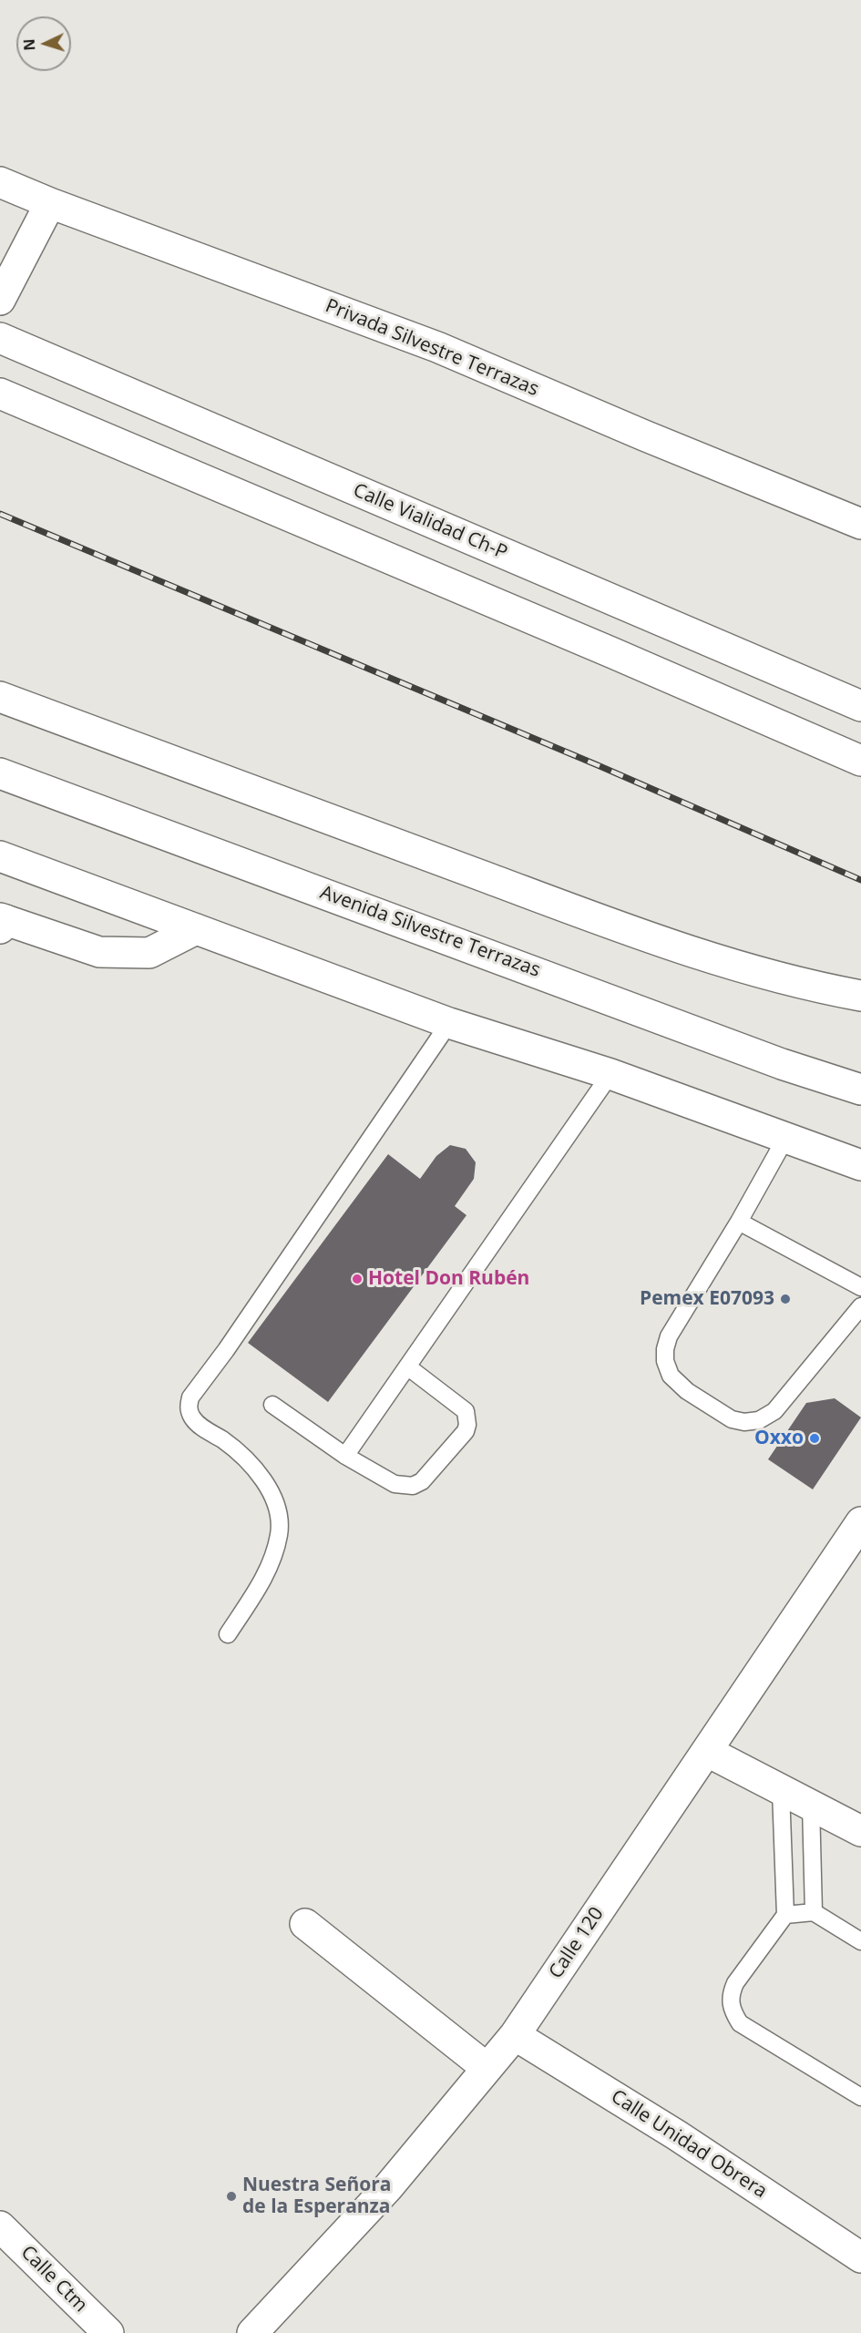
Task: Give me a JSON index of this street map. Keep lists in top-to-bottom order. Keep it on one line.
{"streets":{"main road":["Privada Silvestre Terrazas","Calle Vialidad Ch-P","Avenida Silvestre Terrazas","Calle 120","Calle Unidad Obrera","Calle Ctm"]},"crossings":[["Calle 120","Calle Unidad Obrera"]],"places":["Hotel Don Rubén","Pemex E07093","Oxxo","Nuestra Señora de la Esperanza"],"north":"left"}
